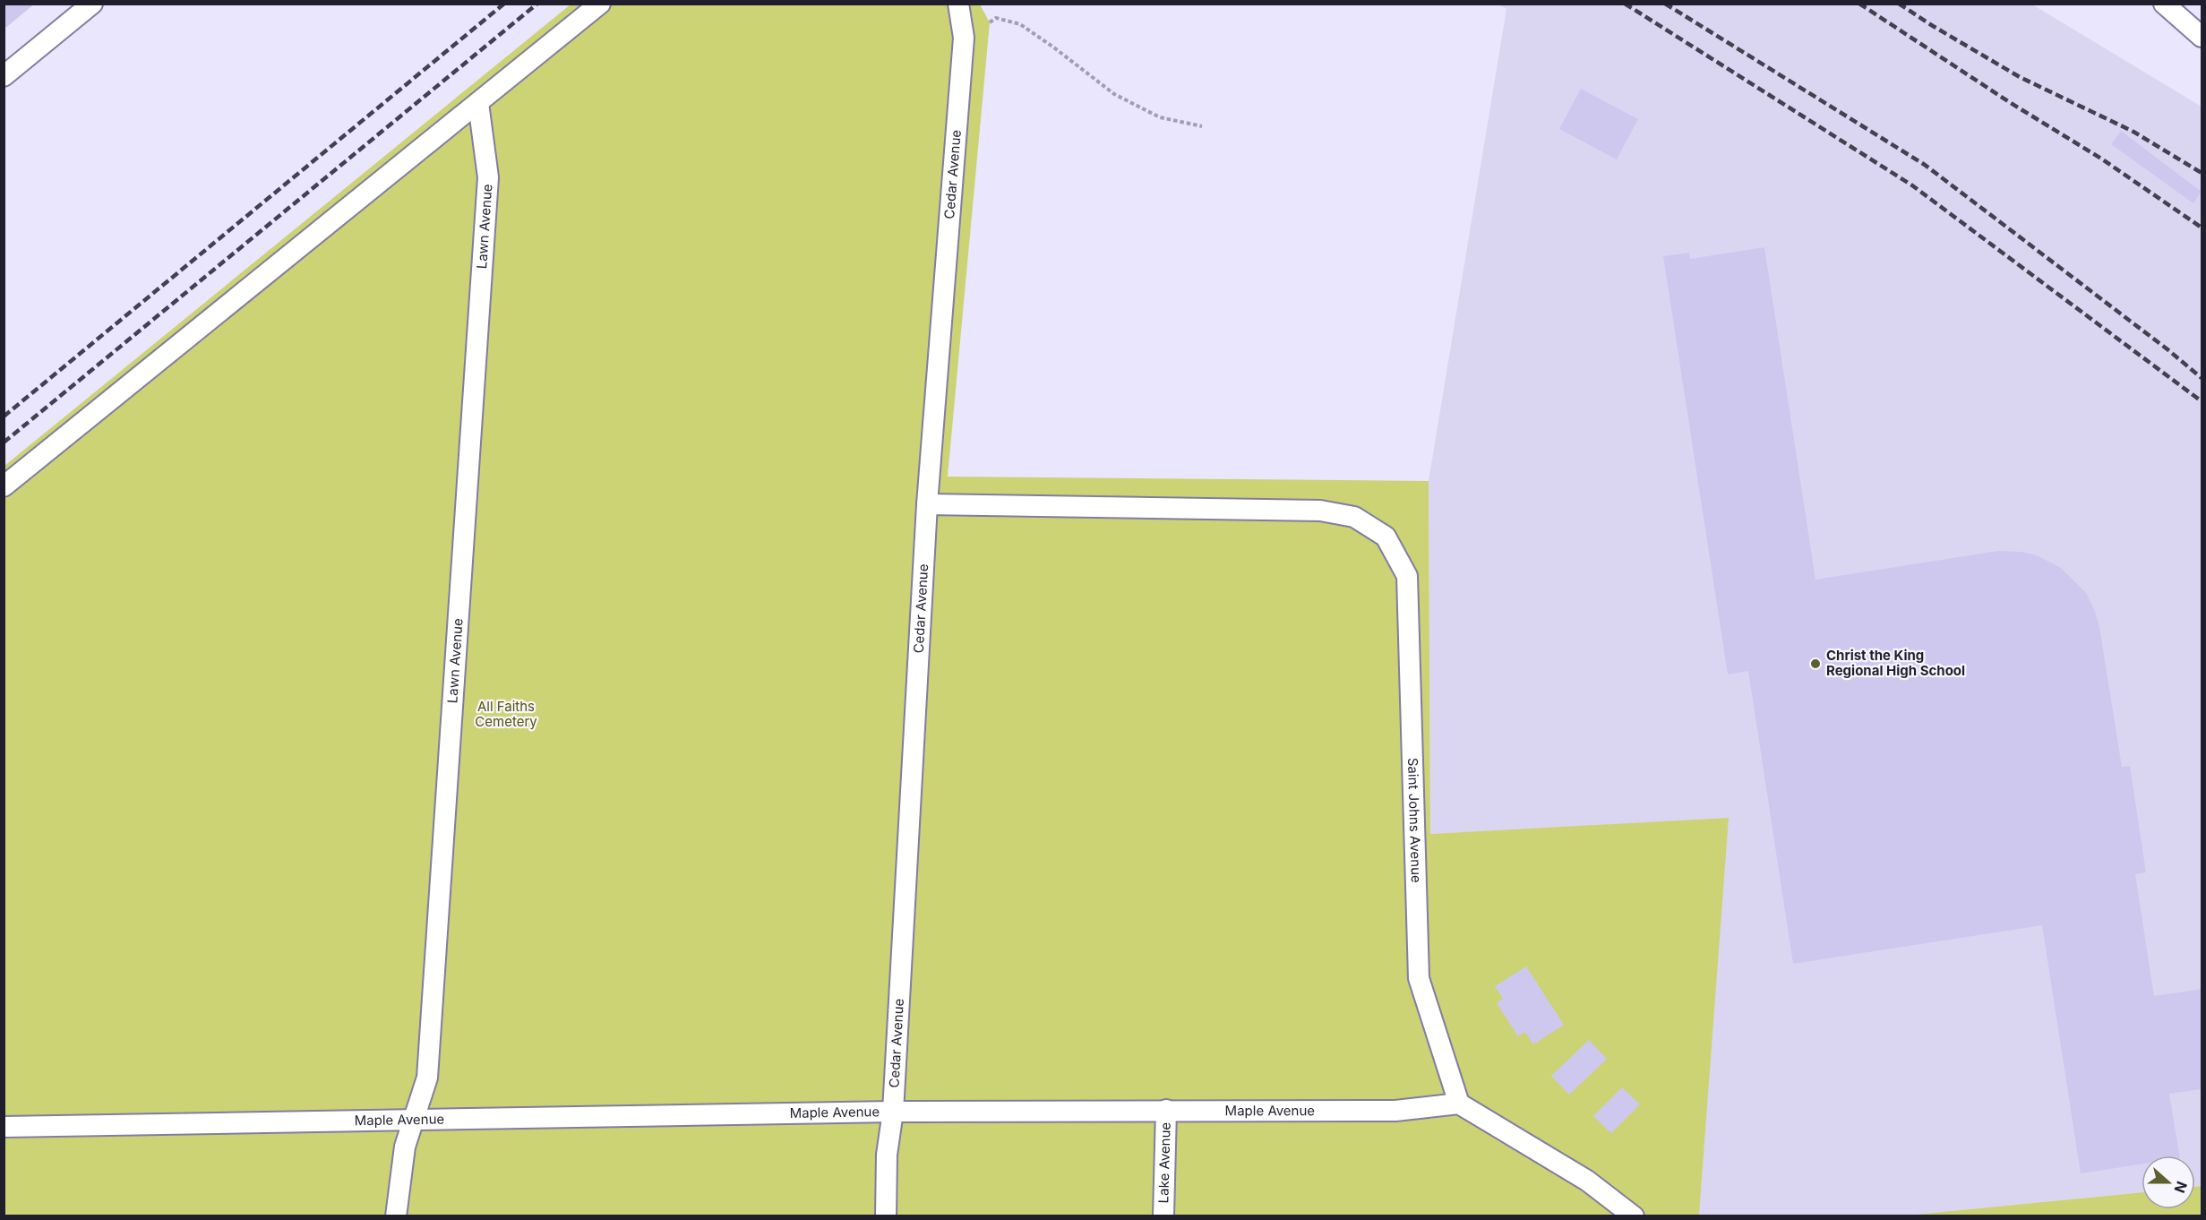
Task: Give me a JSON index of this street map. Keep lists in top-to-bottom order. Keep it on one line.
{"streets":{"lane":["Cedar Avenue","Lawn Avenue","Saint Johns Avenue","Maple Avenue","Lake Avenue"]},"crossings":[["Cedar Avenue","Saint Johns Avenue"],["Cedar Avenue","Maple Avenue"],["Lawn Avenue","Maple Avenue"],["Saint Johns Avenue","Maple Avenue"],["Maple Avenue","Lake Avenue"]],"parks":["All Faiths Cemetery"],"places":["Christ the King Regional High School"],"north":"right"}
